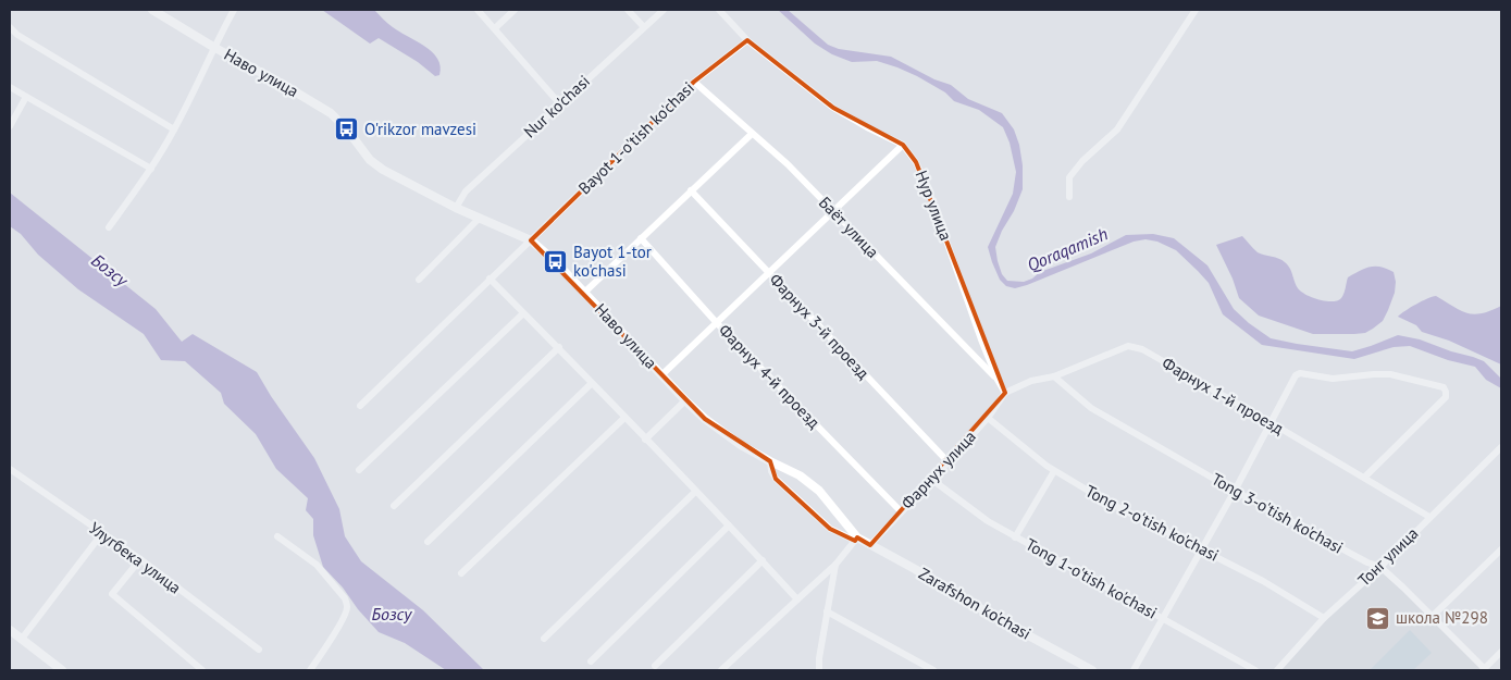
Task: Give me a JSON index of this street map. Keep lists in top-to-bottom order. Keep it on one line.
{"streets":{"street":["Наво улица","Nur ko'chasi","Bayot 1-o'tish ko'chasi","Нур улица","Баёт улица","Фарнух 3-й проезд","Фарнух 4-й проезд","Фарнух 1-й проезд","Фарнух улица","Tong 3-o'tish ko'chasi","Tong 2-o'tish ko'chasi","Тонг улица","Улугбека улица","Tong 1-o'tish ko'chasi","Zarafshon ko'chasi"]},"crossings":[["Наво улица","Nur ko'chasi"],["Наво улица","Bayot 1-o'tish ko'chasi"],["Наво улица","Zarafshon ko'chasi"],["Bayot 1-o'tish ko'chasi","Нур улица"],["Bayot 1-o'tish ko'chasi","Баёт улица"],["Нур улица","Баёт улица"],["Нур улица","Фарнух 1-й проезд"],["Нур улица","Фарнух улица"],["Фарнух 3-й проезд","Фарнух улица"],["Фарнух 4-й проезд","Фарнух улица"],["Фарнух 1-й проезд","Фарнух улица"],["Фарнух 1-й проезд","Tong 3-o'tish ko'chasi"],["Фарнух 1-й проезд","Тонг улица"],["Фарнух улица","Tong 2-o'tish ko'chasi"],["Фарнух улица","Tong 1-o'tish ko'chasi"],["Фарнух улица","Zarafshon ko'chasi"],["Tong 3-o'tish ko'chasi","Тонг улица"],["Tong 2-o'tish ko'chasi","Тонг улица"]],"water":["Qoraqamish","Бозсу"],"places":{"bus stop":["O'rikzor mavzesi","Bayot 1-tor ko'chasi"],"school or university":["школа №298"]}}
